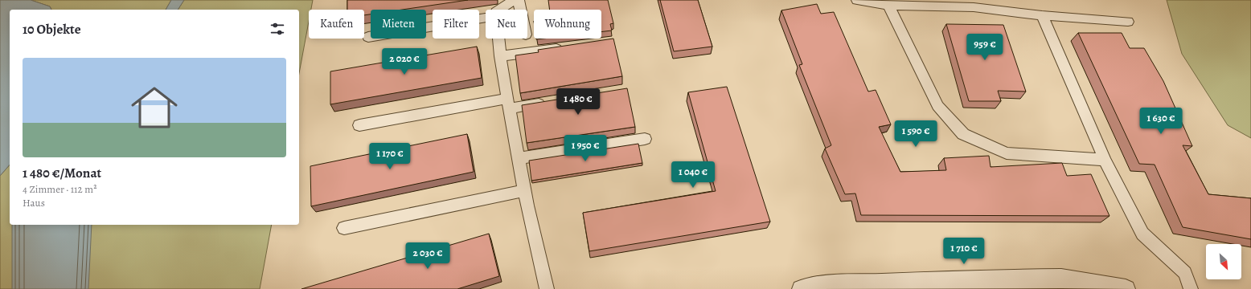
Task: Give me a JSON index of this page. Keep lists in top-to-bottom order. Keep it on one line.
{"north":"bottom right","page":{"chip":["Kaufen","Mieten","Filter","Neu","Wohnung"],"heading":"10 Objekte","price":["959 €","2 020 €","1 480 €","1 630 €","1 590 €","1 950 €","1 170 €","1 040 €","1 710 €","2 030 €"],"list":[{"name":"1 480 €/Monat","note":"4 Zimmer · 112 m² · Haus"}]}}
